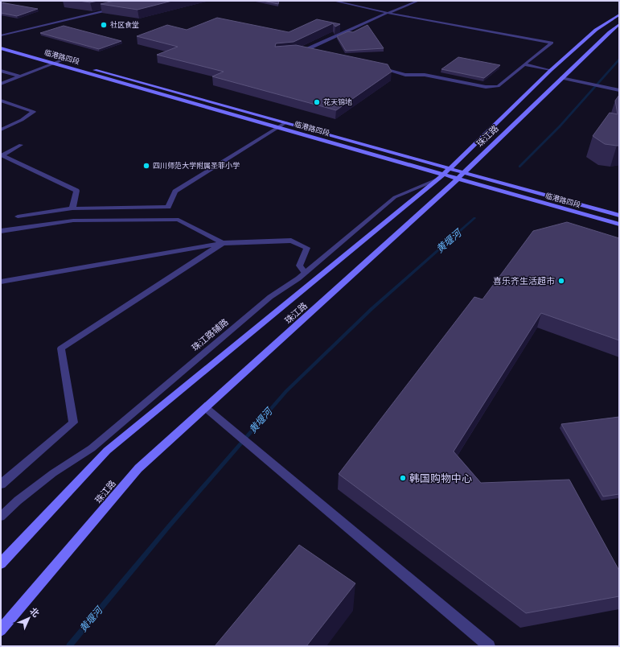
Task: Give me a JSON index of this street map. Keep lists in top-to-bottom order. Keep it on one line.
{"streets":{"main road":["临港路四段","珠江路"],"lane":["珠江路辅路"]},"crossings":[["临港路四段","珠江路"],["临港路四段","珠江路辅路"],["珠江路","珠江路辅路"]],"water":["黄堰河"],"places":["社区食堂","花天锦地","四川师范大学附属圣菲小学","喜乐齐生活超市","韩国购物中心"],"north":"top right"}
